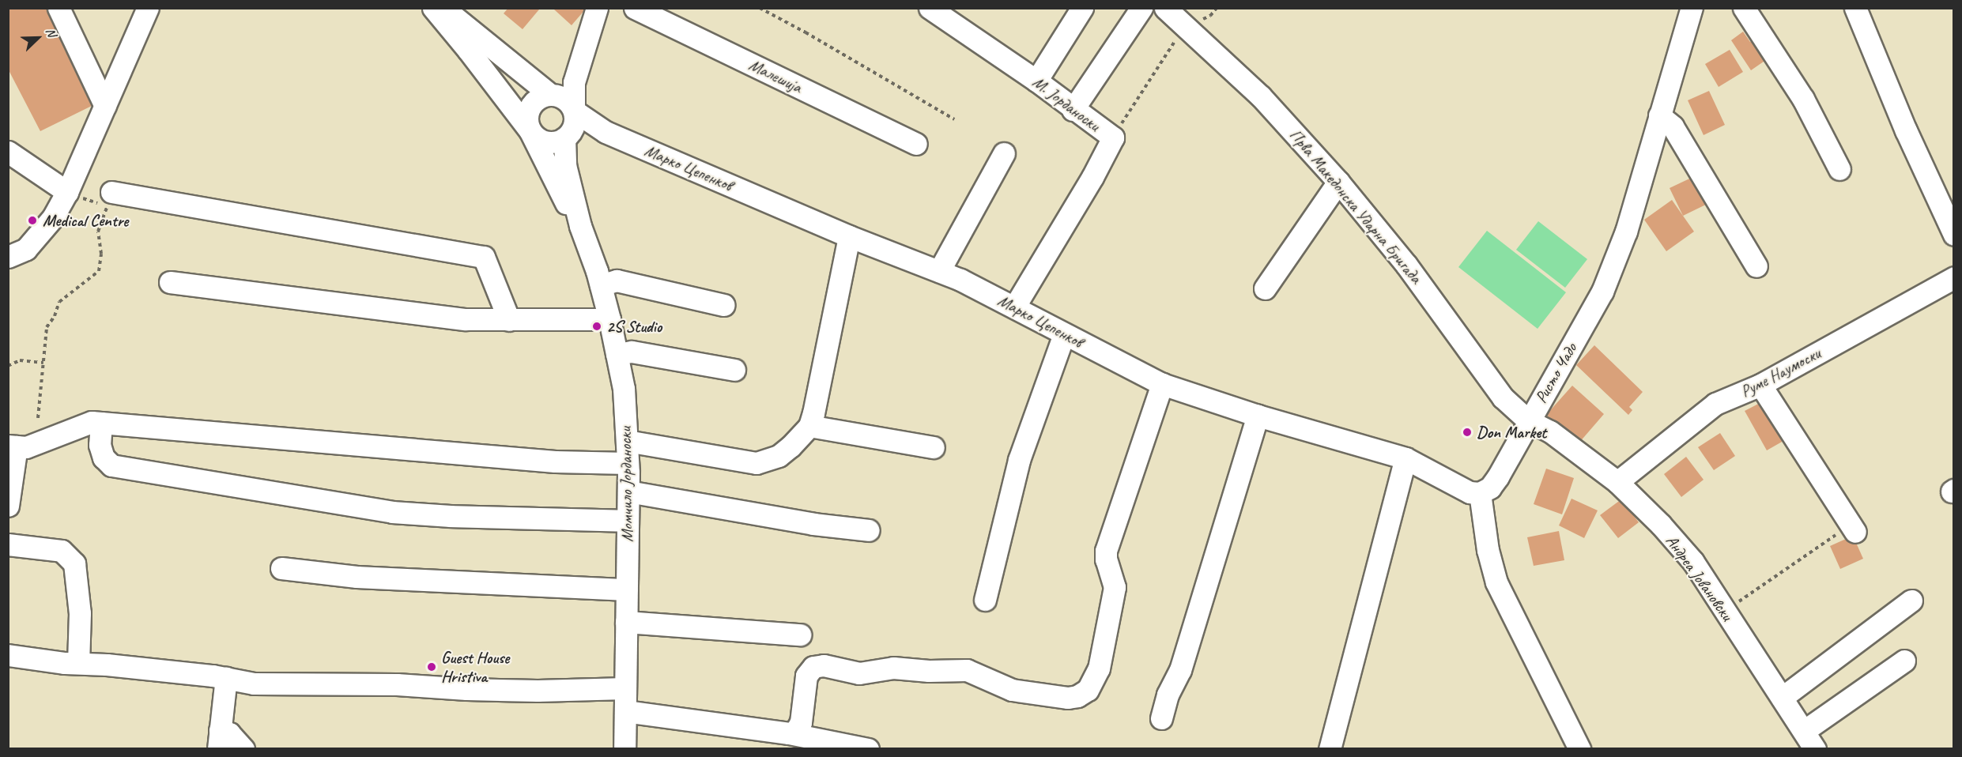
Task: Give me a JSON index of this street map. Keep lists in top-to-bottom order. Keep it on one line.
{"streets":{"street":["Малешија","М. Јорданоски","Марко Цепенков","Прва Македонска Ударна Бригада","Руме Наумоски","Ристо Чадо","Момчило Јорданоски","Андреа Јовановски"]},"crossings":[["М. Јорданоски","Марко Цепенков"],["Марко Цепенков","Ристо Чадо"],["Прва Македонска Ударна Бригада","Ристо Чадо"],["Прва Македонска Ударна Бригада","Андреа Јовановски"],["Руме Наумоски","Андреа Јовановски"],["Ристо Чадо","Андреа Јовановски"]],"places":["Medical Centre","2S Studio","Don Market","Guest House Hristiva"],"north":"top right"}
